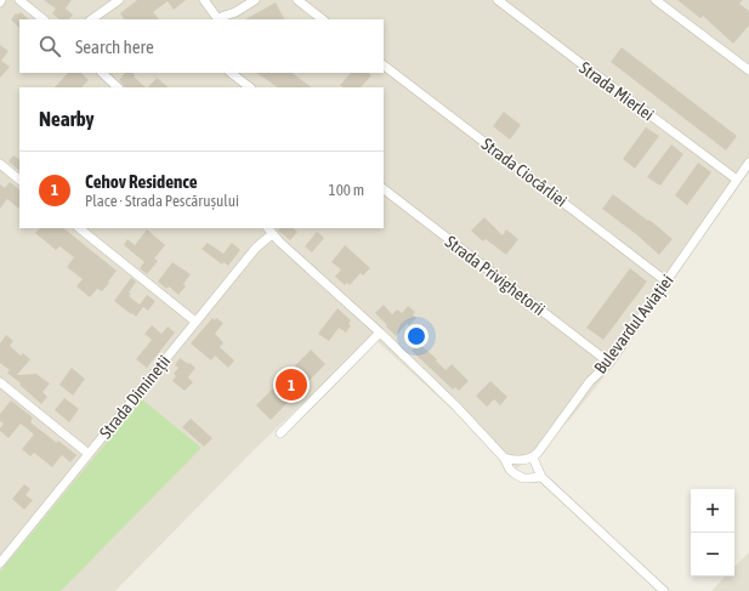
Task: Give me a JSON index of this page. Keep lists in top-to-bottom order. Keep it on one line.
{"streets":{"street":["Strada Mierlei","Strada Ciocârliei","Strada Privighetorii","Bulevardul Aviației","Strada Dimineții"]},"crossings":[["Strada Mierlei","Bulevardul Aviației"],["Strada Ciocârliei","Bulevardul Aviației"],["Strada Privighetorii","Bulevardul Aviației"]],"page":{"search":"Search here","heading":"Nearby","list":[{"mark":"1","name":"Cehov Residence","note":"Place · Strada Pescărușului","value":"100 m"}],"pins":"1","map_buttons":["+","−"]}}
